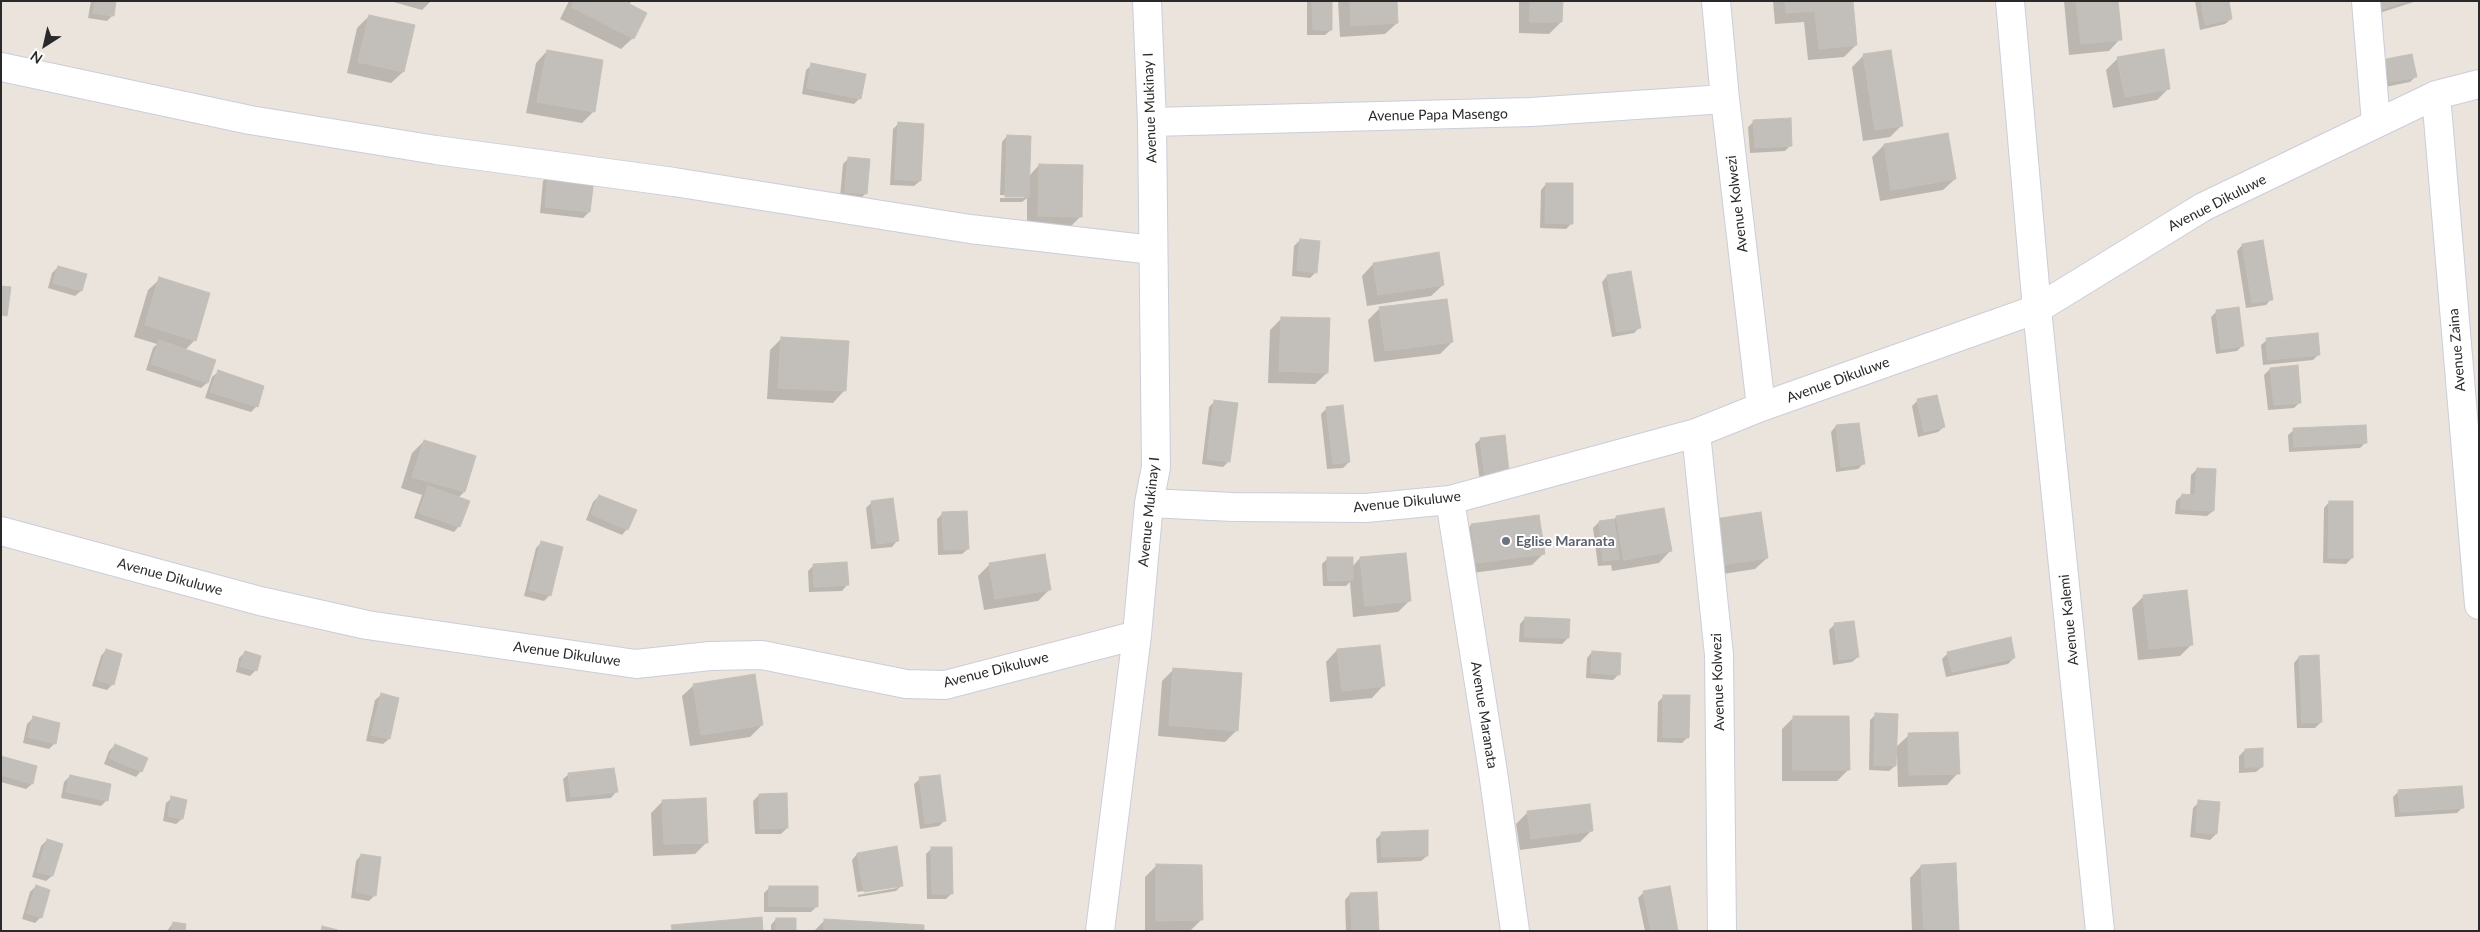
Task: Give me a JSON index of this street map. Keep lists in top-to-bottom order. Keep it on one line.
{"streets":{"street":["Avenue Mukinay I","Avenue Papa Masengo","Avenue Dikuluwe","Avenue Kolwezi","Avenue Zaina","Avenue Kalemi","Avenue Maranata"]},"crossings":[["Avenue Mukinay I","Avenue Papa Masengo"],["Avenue Mukinay I","Avenue Dikuluwe"],["Avenue Papa Masengo","Avenue Kolwezi"],["Avenue Dikuluwe","Avenue Kolwezi"],["Avenue Dikuluwe","Avenue Zaina"],["Avenue Dikuluwe","Avenue Kalemi"],["Avenue Dikuluwe","Avenue Maranata"]],"places":["Eglise Maranata"],"north":"bottom left"}
